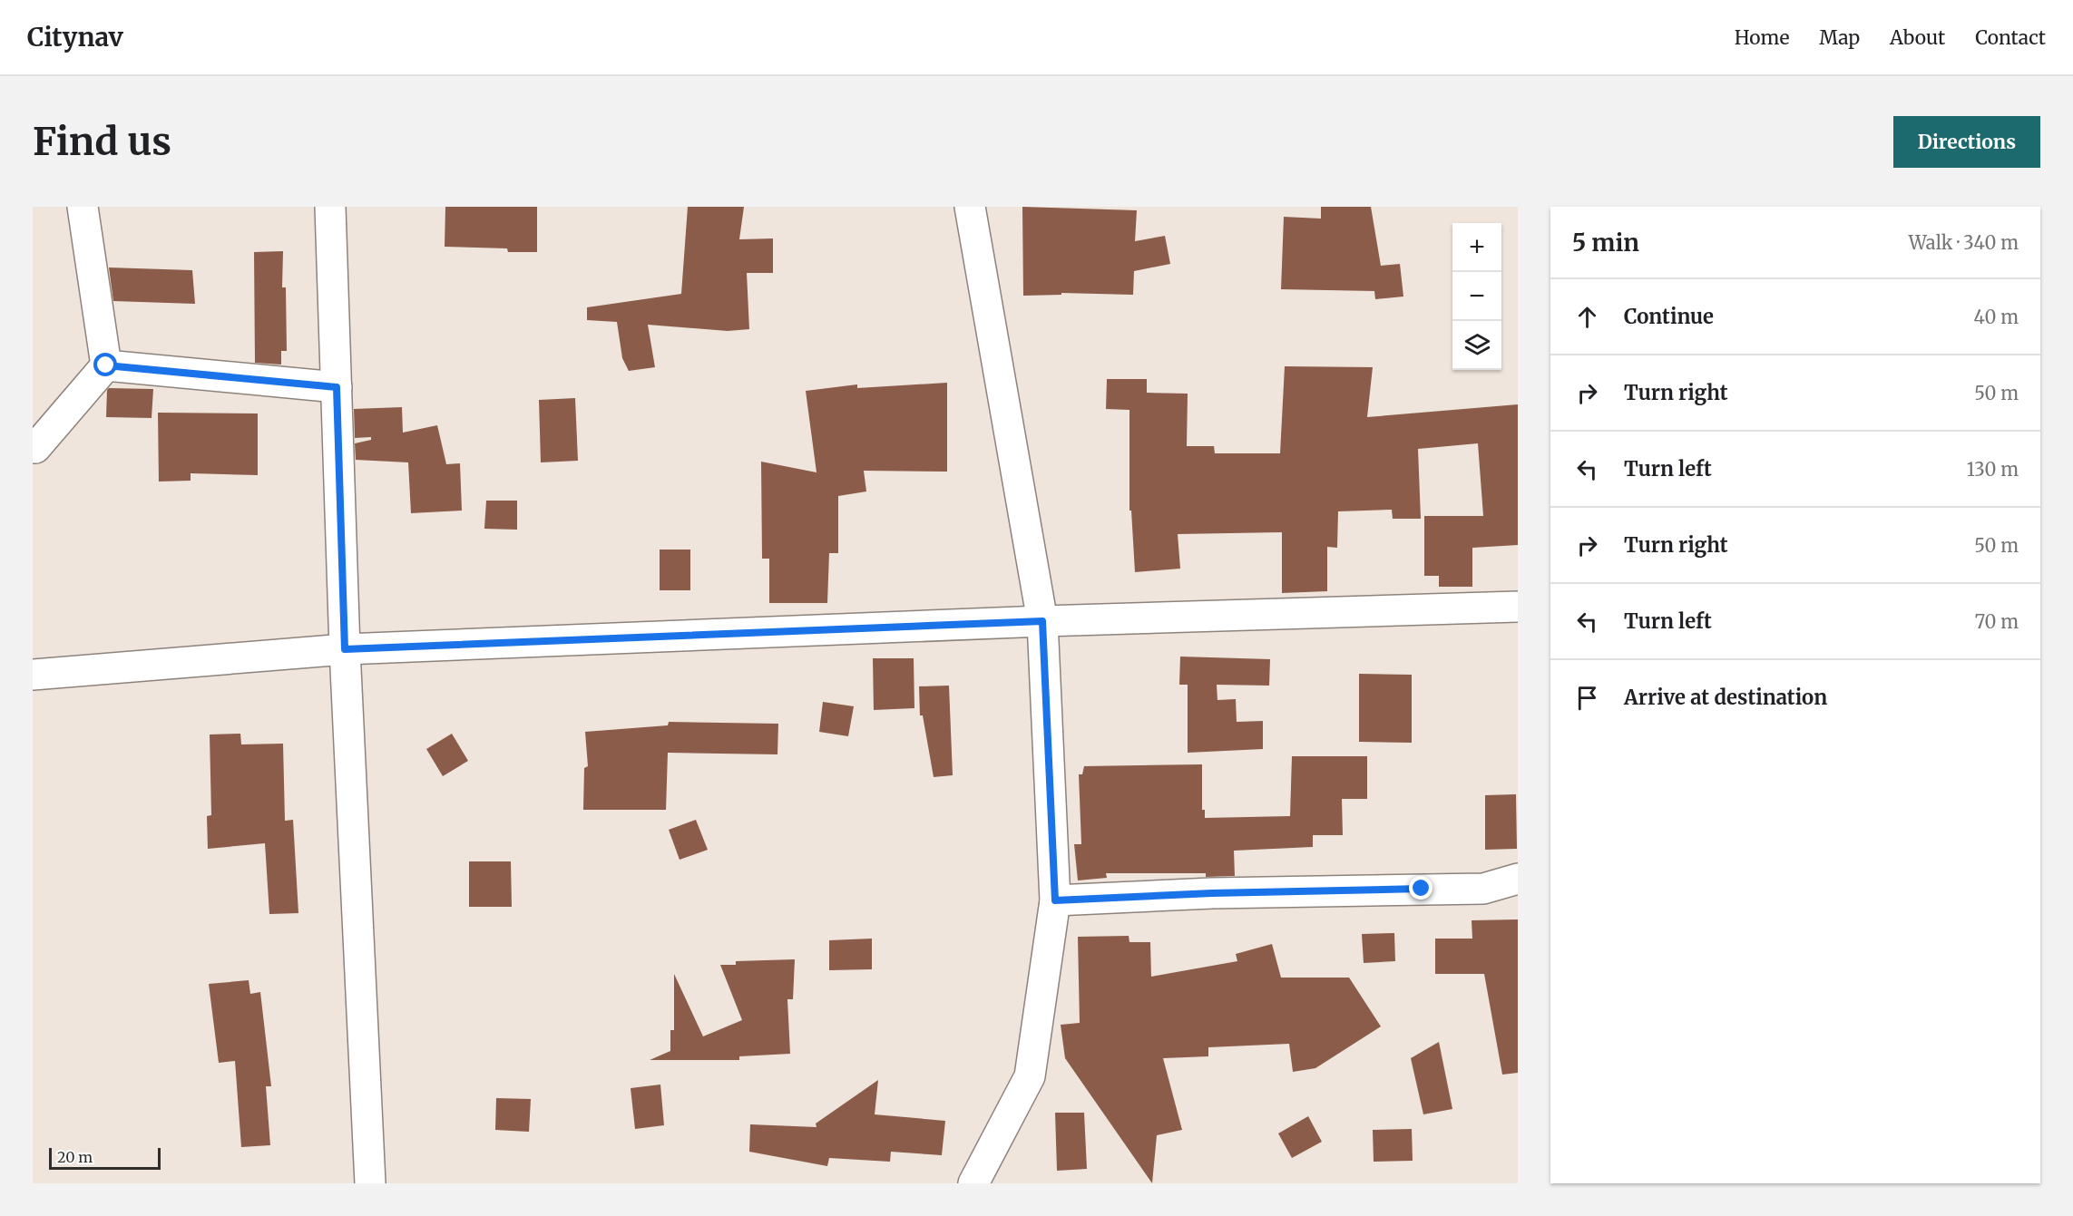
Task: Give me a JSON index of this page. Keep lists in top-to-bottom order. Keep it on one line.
{"scale_bar":"20 m","page":{"header":"Citynav","nav":["Home","Map","About","Contact"],"buttons":"Directions","title":"Find us","heading":["5 min","Walk · 340 m"],"map_buttons":["+","−"],"list":[["Continue","40 m"],["Turn right","50 m"],["Turn left","130 m"],["Turn right","50 m"],["Turn left","70 m"],"Arrive at destination"],"scale":"20 m"}}
